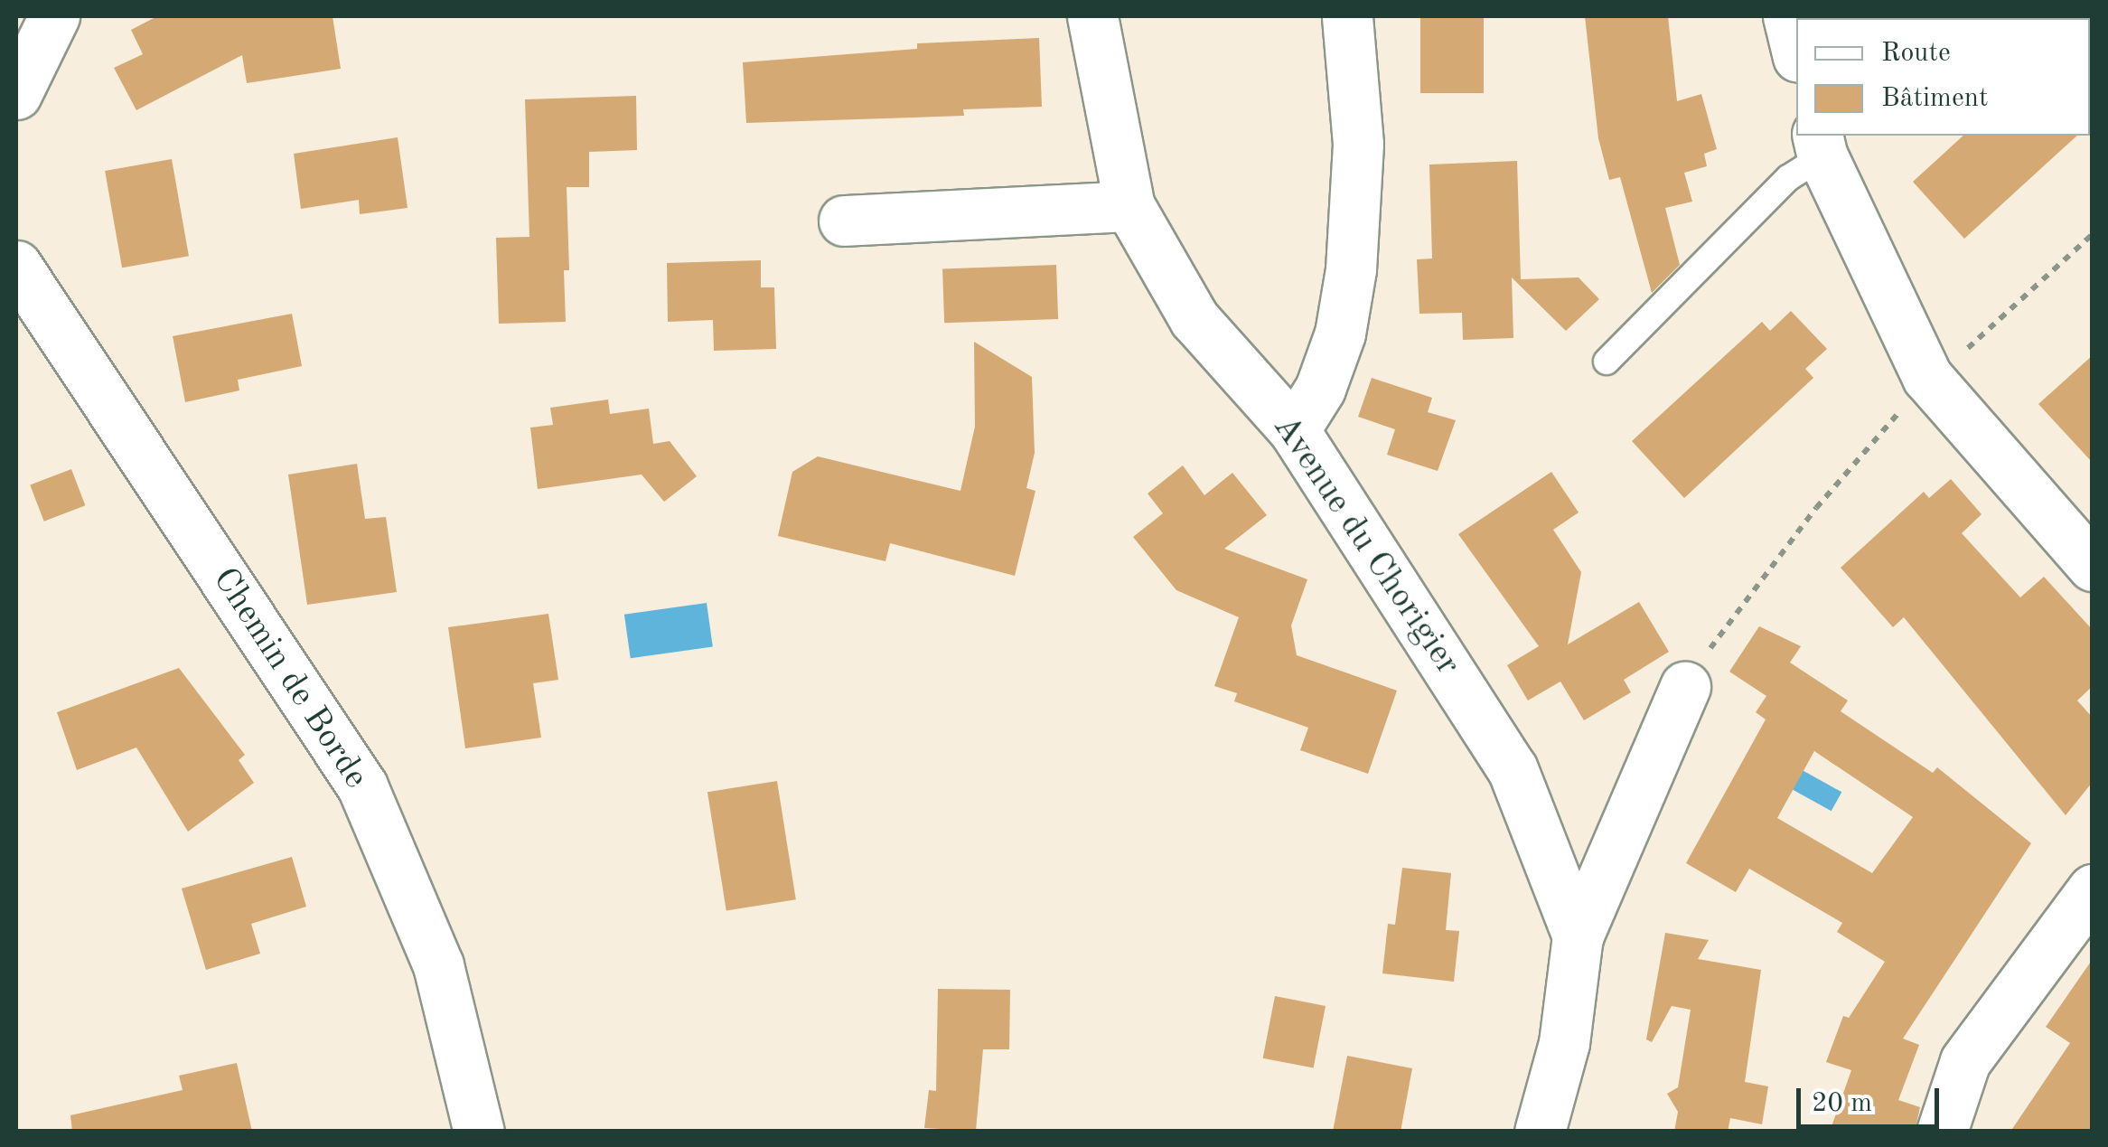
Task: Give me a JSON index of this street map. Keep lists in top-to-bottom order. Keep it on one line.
{"streets":{"street":["Avenue du Chorigier","Chemin de Borde"]},"legend":["Route","Bâtiment"],"scale_bar":"20 m"}
